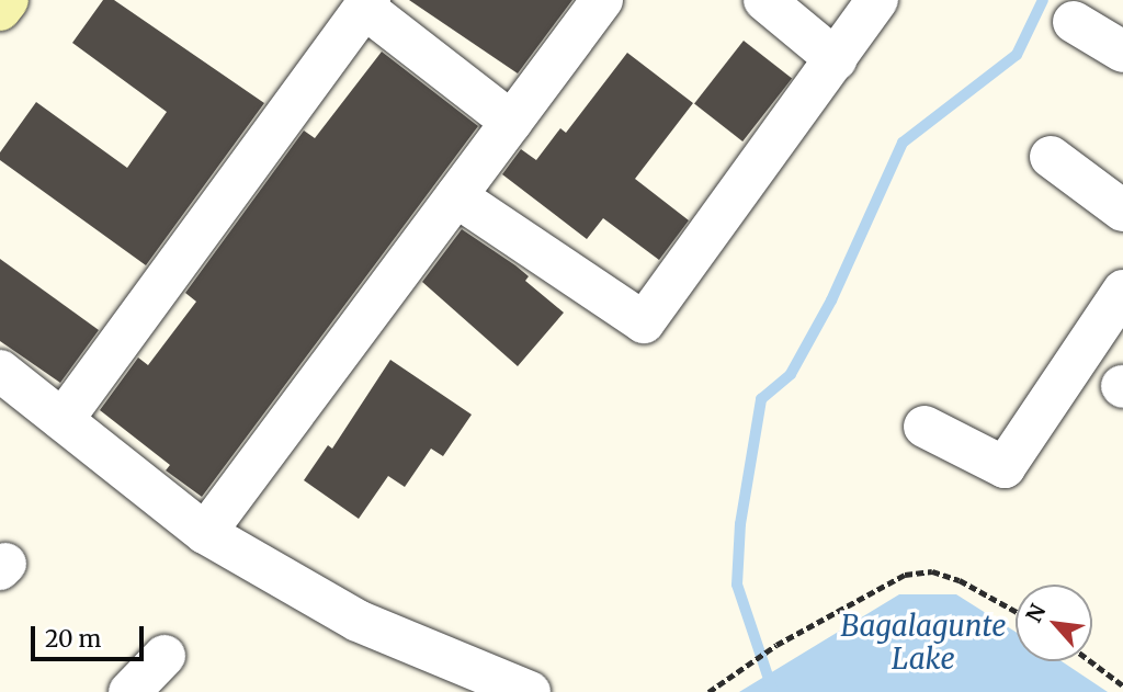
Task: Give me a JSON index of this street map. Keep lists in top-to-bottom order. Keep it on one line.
{"water":["Bagalagunte Lake"],"scale_bar":"20 m","north":"top left"}
